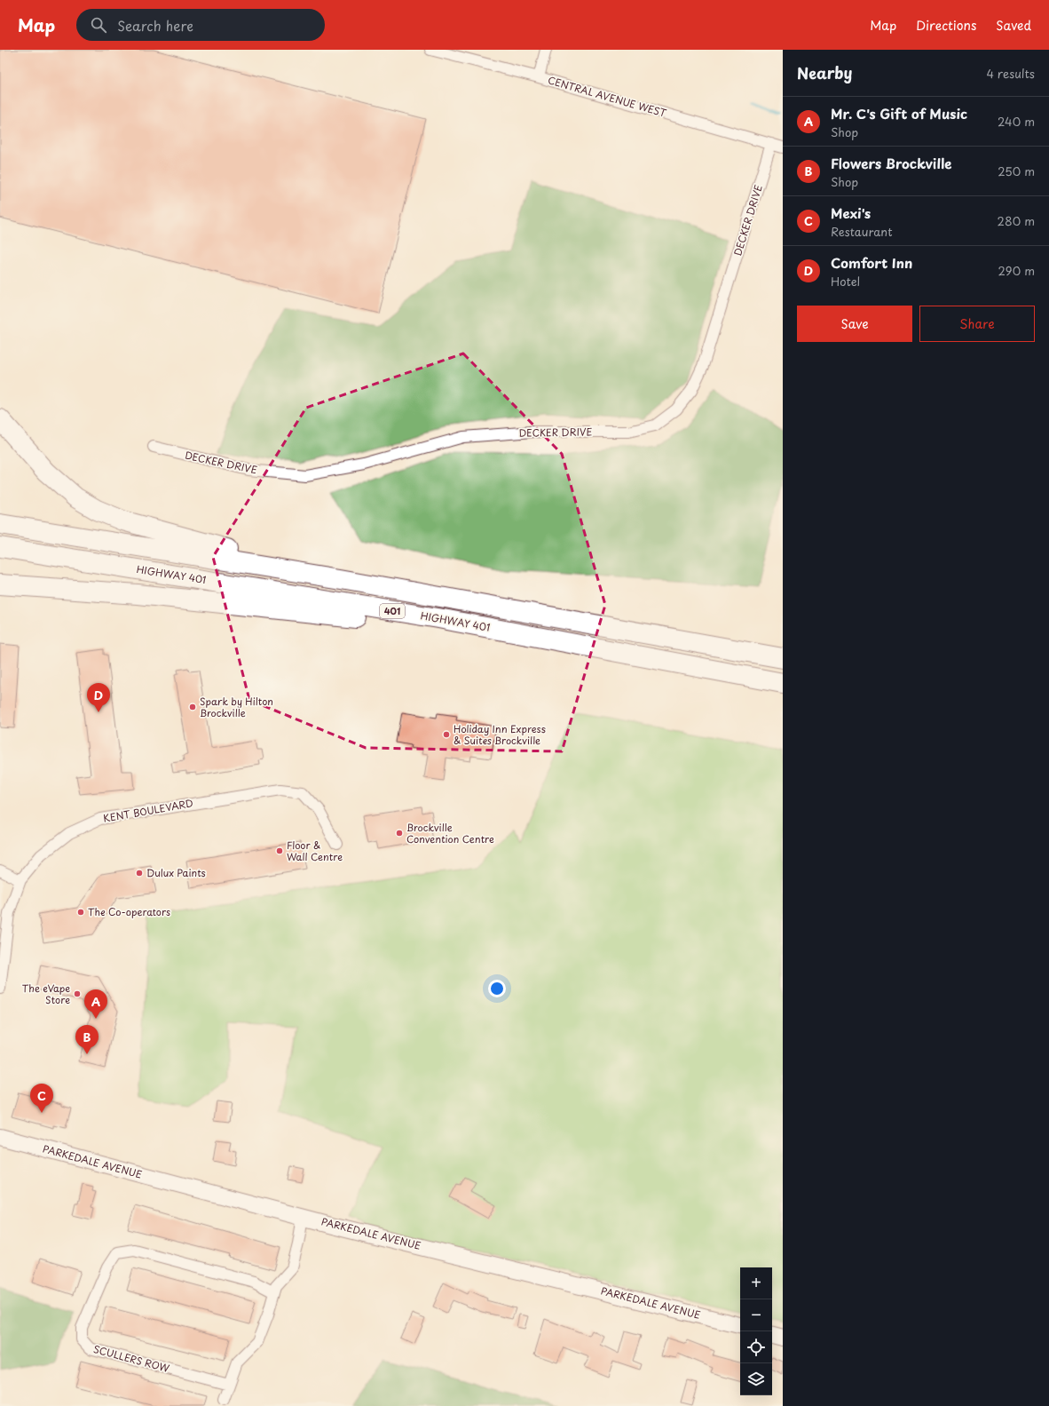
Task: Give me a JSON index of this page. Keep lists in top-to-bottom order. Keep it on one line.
{"streets":{"highway":["HIGHWAY 401","401"],"street":["CENTRAL AVENUE WEST","DECKER DRIVE","KENT BOULEVARD","PARKEDALE AVENUE","SCULLERS ROW"]},"crossings":[["CENTRAL AVENUE WEST","DECKER DRIVE"]],"places":["Spark by Hilton Brockville","Holiday Inn Express & Suites Brockville","Brockville Convention Centre","Floor & Wall Centre","Dulux Paints","The Co-operators","The eVape Store"],"page":{"header":"Map","search":"Search here","nav":["Map","Directions","Saved"],"heading":["Nearby","4 results"],"list":[{"mark":"A","name":"Mr. C's Gift of Music","note":"Shop","value":"240 m"},{"mark":"B","name":"Flowers Brockville","note":"Shop","value":"250 m"},{"mark":"C","name":"Mexi's","note":"Restaurant","value":"280 m"},{"mark":"D","name":"Comfort Inn","note":"Hotel","value":"290 m"}],"buttons":["Save","Share"],"pins":["D","A","B","C"],"map_buttons":["+","−"]}}
